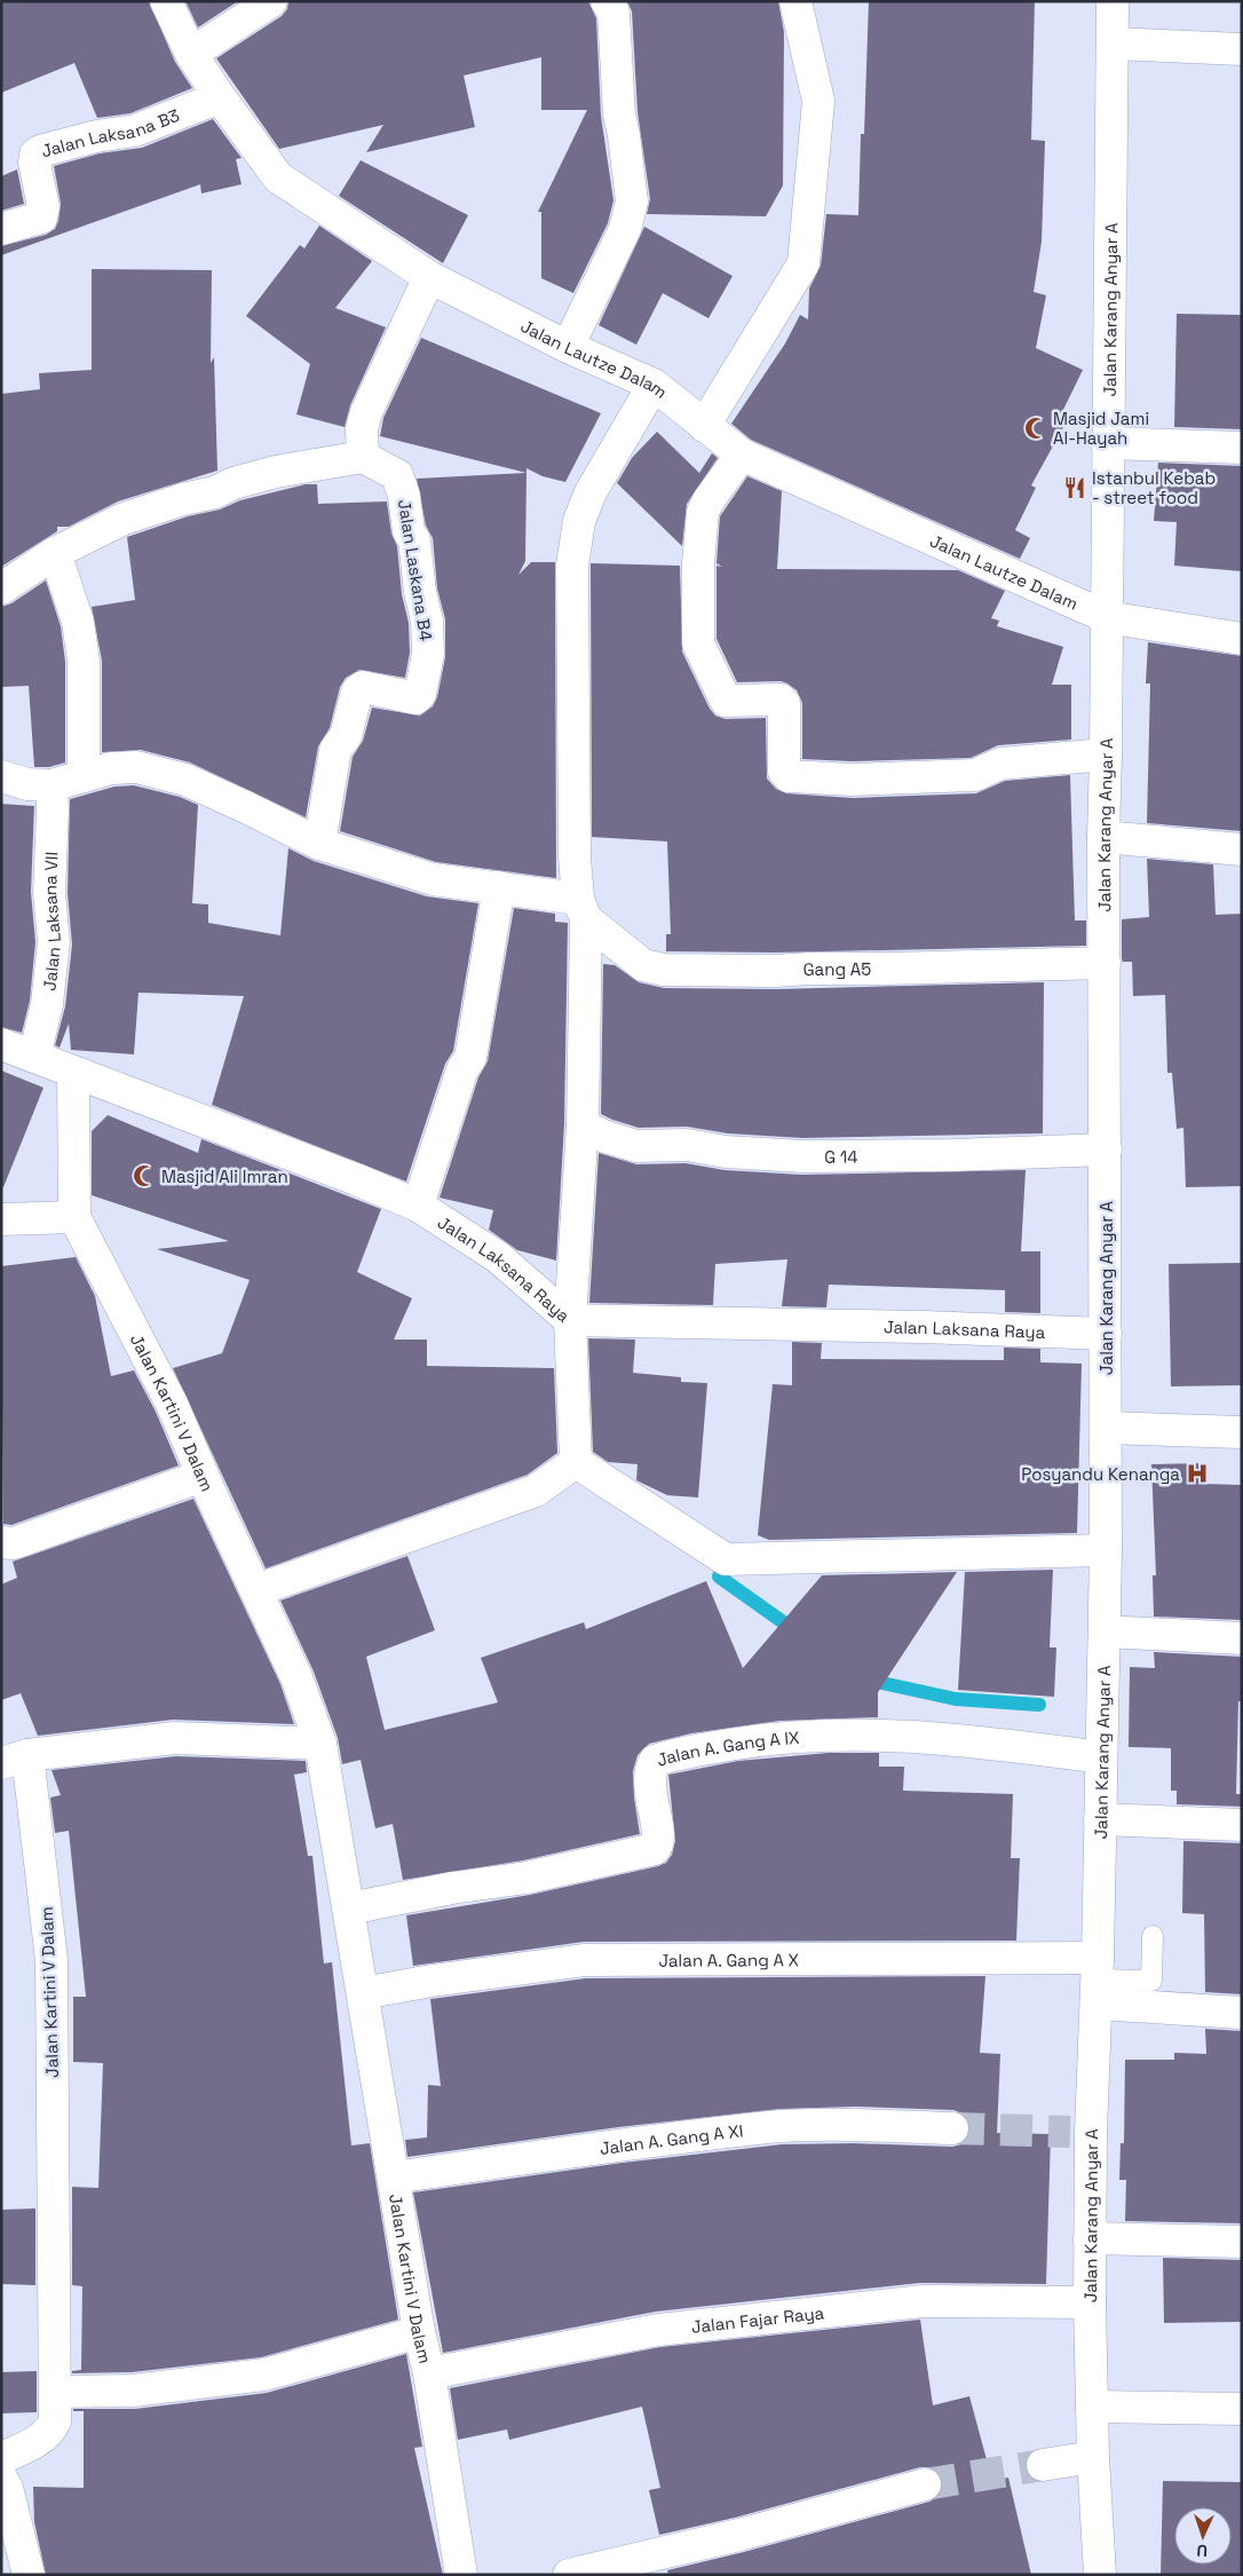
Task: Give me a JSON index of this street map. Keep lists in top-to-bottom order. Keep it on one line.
{"streets":{"street":["Jalan Laksana B3","Jalan Karang Anyar A","Jalan Lautze Dalam","Jalan Laskana B4","Jalan Laksana VII","Gang A5","G 14","Jalan Laksana Raya","Jalan Kartini V Dalam","Jalan A. Gang A IX","Jalan A. Gang A X","Jalan A. Gang A XI","Jalan Fajar Raya"]},"crossings":[["Jalan Laksana B3","Jalan Lautze Dalam"],["Jalan Karang Anyar A","Jalan Lautze Dalam"],["Jalan Karang Anyar A","Gang A5"],["Jalan Karang Anyar A","G 14"],["Jalan Karang Anyar A","Jalan Laksana Raya"],["Jalan Karang Anyar A","Jalan A. Gang A IX"],["Jalan Karang Anyar A","Jalan A. Gang A X"],["Jalan Karang Anyar A","Jalan Fajar Raya"],["Jalan Laksana VII","Jalan Laksana Raya"],["Jalan Laksana Raya","Jalan Kartini V Dalam"],["Jalan Kartini V Dalam","Jalan A. Gang A IX"],["Jalan Kartini V Dalam","Jalan A. Gang A X"],["Jalan Kartini V Dalam","Jalan A. Gang A XI"],["Jalan Kartini V Dalam","Jalan Fajar Raya"]],"places":{"mosque":["Masjid Jami Al-Hayah","Masjid Ali Imran"],"restaurant":["Istanbul Kebab - street food"],"hospital":["Posyandu Kenanga"]},"north":"bottom"}
